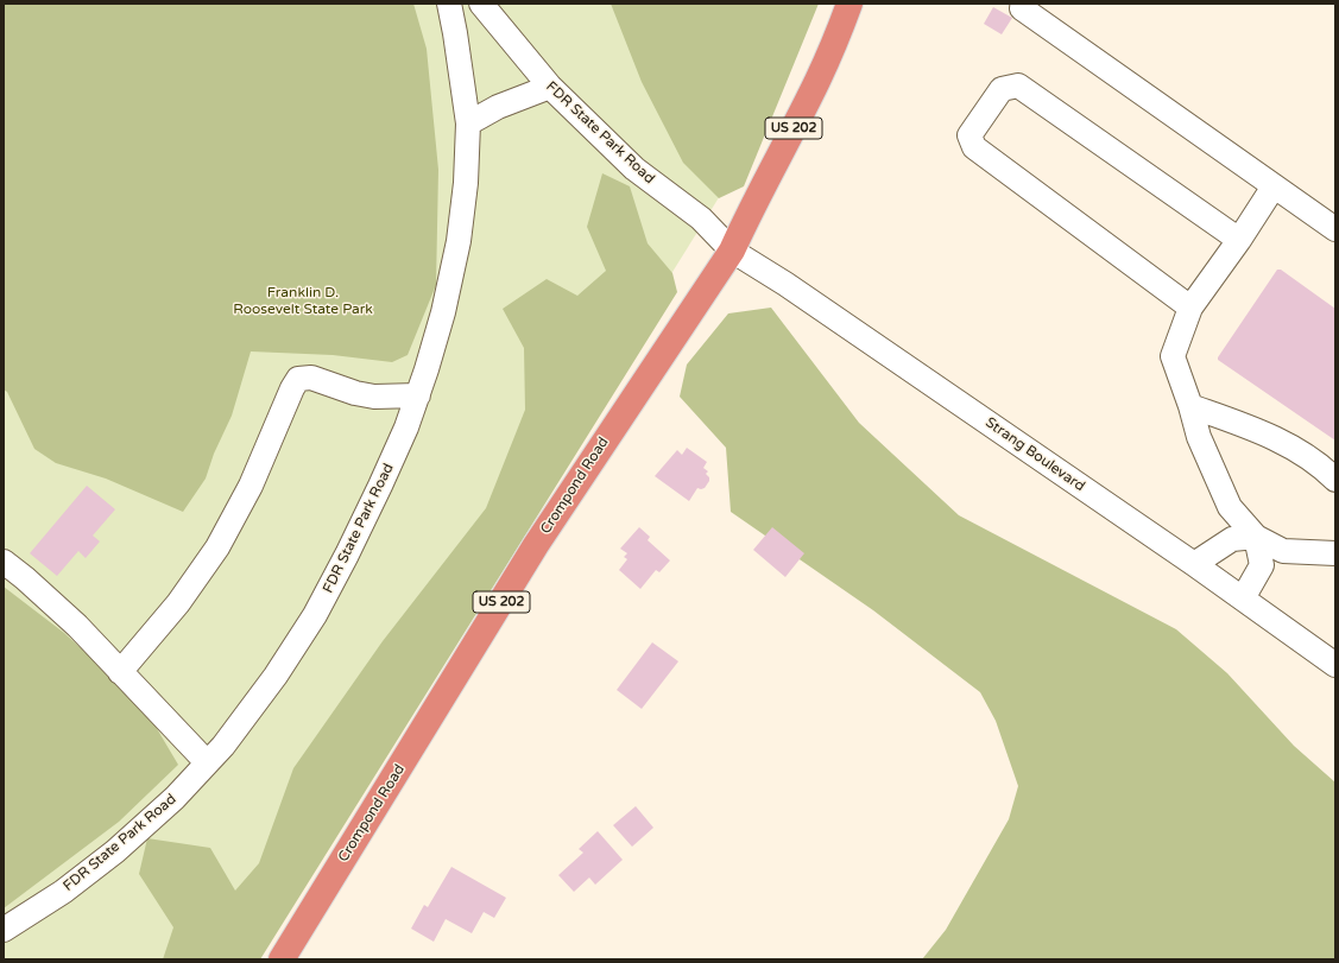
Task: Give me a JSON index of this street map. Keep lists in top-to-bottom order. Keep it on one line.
{"streets":{"highway":["US 202","Crompond Road"],"street":["FDR State Park Road","Strang Boulevard"]},"crossings":[["FDR State Park Road","Strang Boulevard"],["FDR State Park Road","Crompond Road"],["Strang Boulevard","Crompond Road"]],"parks":["Franklin D. Roosevelt State Park"]}
